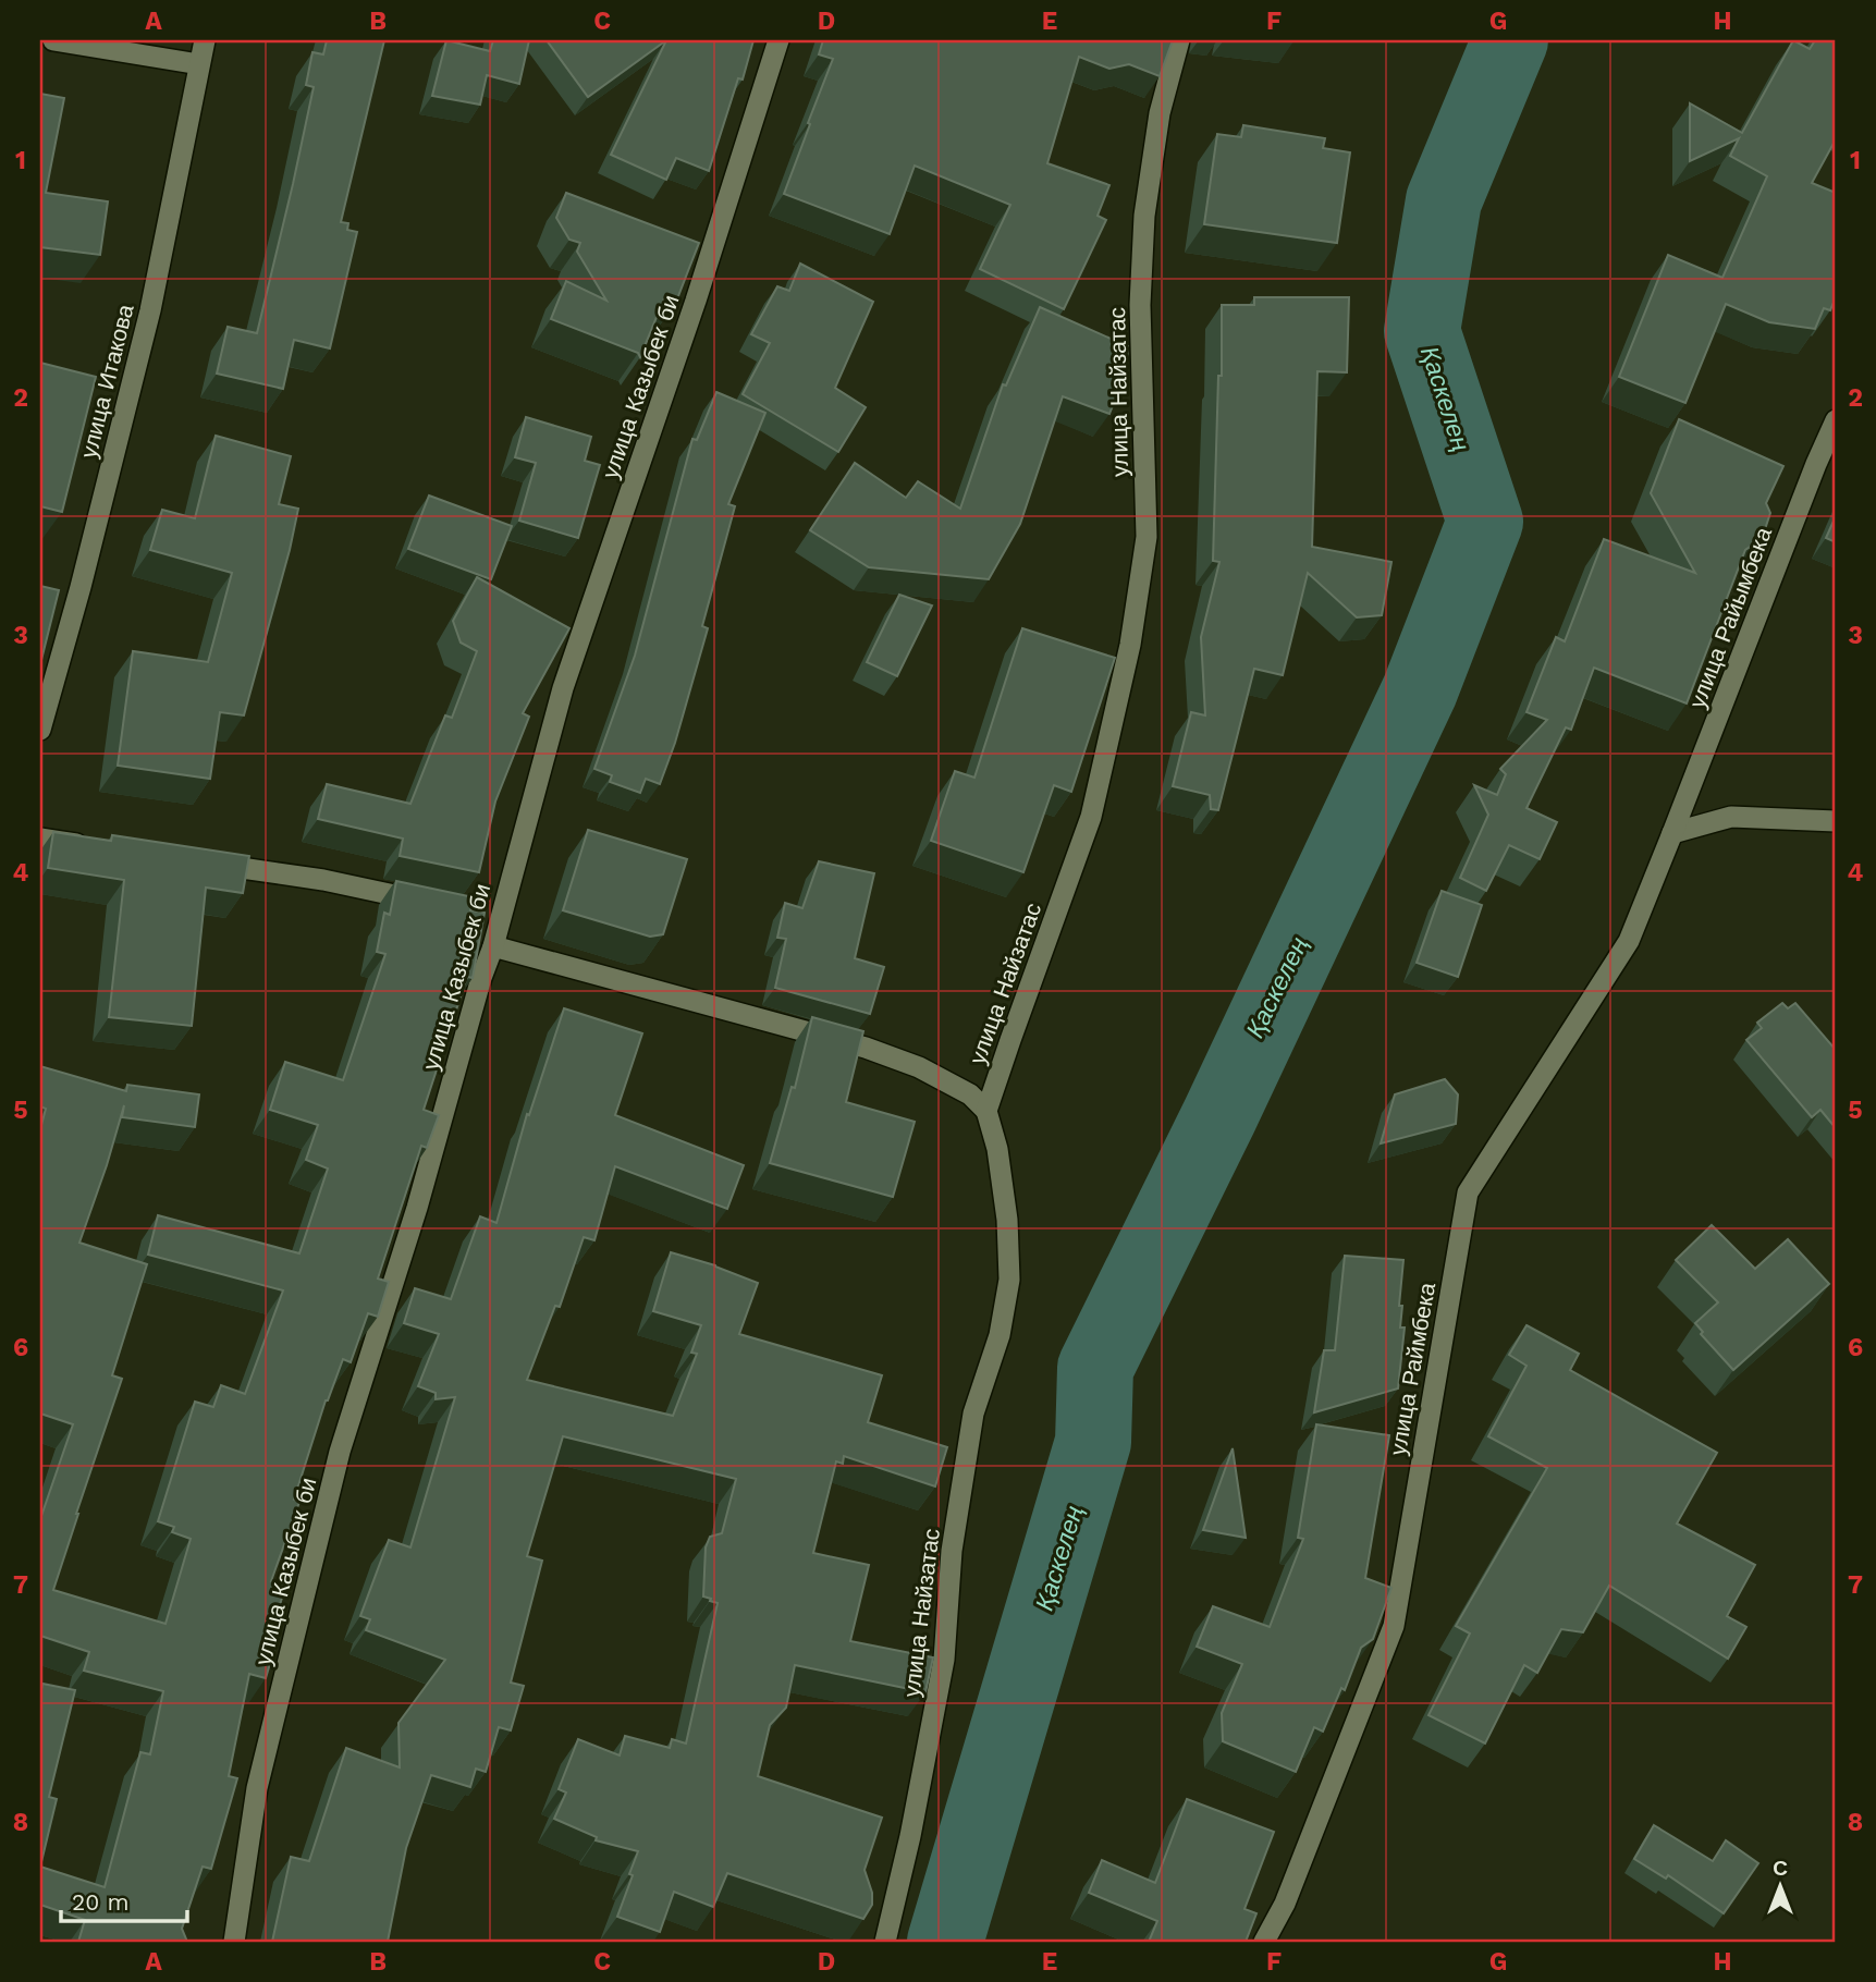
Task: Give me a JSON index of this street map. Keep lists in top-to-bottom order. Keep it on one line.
{"streets":{"street":["улица Итакова","улица Казыбек би","улица Найзатас","улица Райымбека","улица Раймбека"]},"crossings":[["улица Райымбека","улица Раймбека"]],"water":["Қаскелең"],"scale_bar":"20 m","north":"top","grid":{"columns":["A","B","C","D","E","F","G","H"],"rows":["1","2","3","4","5","6","7","8"]}}
